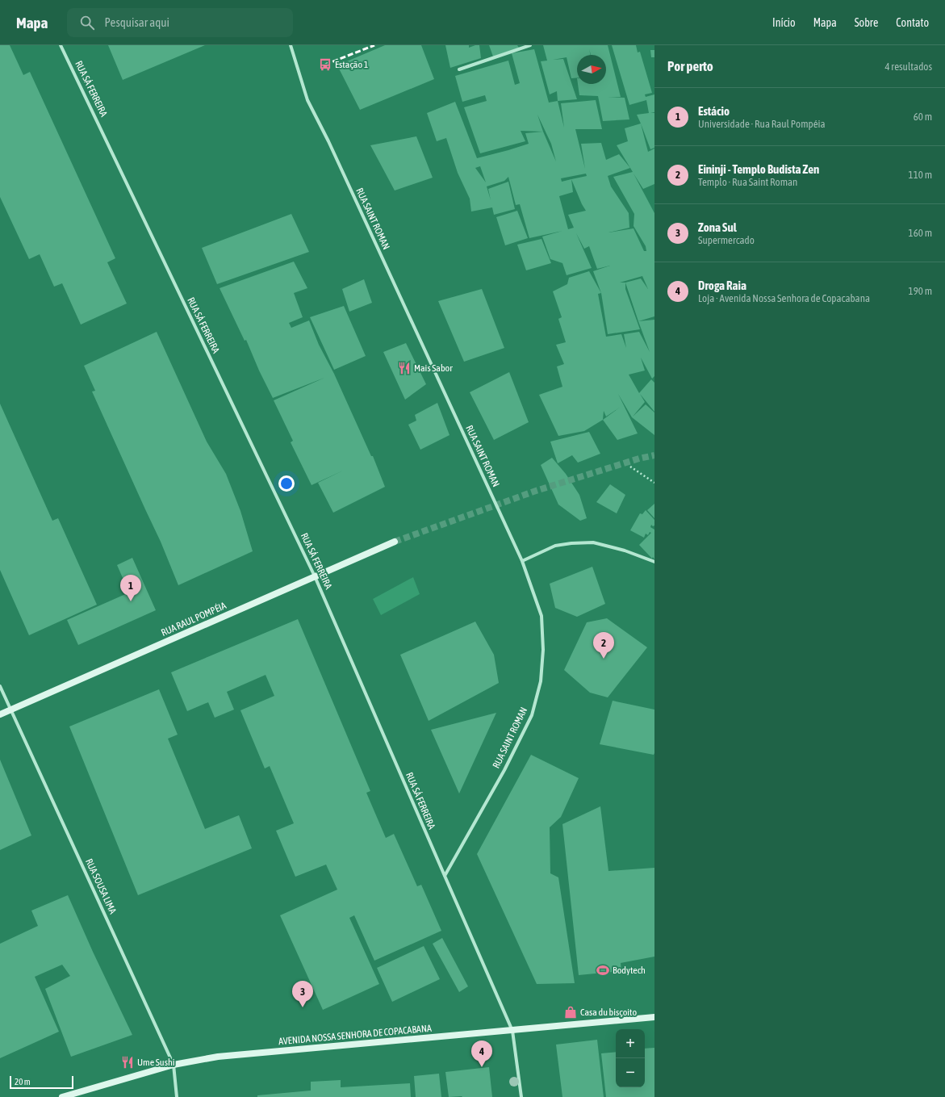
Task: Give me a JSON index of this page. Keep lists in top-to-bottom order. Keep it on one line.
{"streets":{"main road":["RUA RAUL POMPÉIA","AVENIDA NOSSA SENHORA DE COPACABANA"],"street":["RUA SÁ FERREIRA","RUA SAINT ROMAN","RUA SOUSA LIMA"]},"crossings":[["RUA SÁ FERREIRA","RUA SAINT ROMAN"],["RUA SÁ FERREIRA","RUA RAUL POMPÉIA"],["RUA SÁ FERREIRA","AVENIDA NOSSA SENHORA DE COPACABANA"],["RUA RAUL POMPÉIA","RUA SOUSA LIMA"],["RUA SOUSA LIMA","AVENIDA NOSSA SENHORA DE COPACABANA"]],"places":{"bus stop":["Estação 1"],"restaurant":["Mais Sabor","Ume Sushi"],"sports":["Bodytech"],"shop":["Casa du bisçoito"]},"scale_bar":"20 m","north":"right","page":{"header":"Mapa","search":"Pesquisar aqui","nav":["Início","Mapa","Sobre","Contato"],"heading":["Por perto","4 resultados"],"list":[{"mark":"1","name":"Estácio","note":"Universidade · Rua Raul Pompéia","value":"60 m"},{"mark":"2","name":"Eininji - Templo Budista Zen","note":"Templo · Rua Saint Roman","value":"110 m"},{"mark":"3","name":"Zona Sul","note":"Supermercado","value":"160 m"},{"mark":"4","name":"Droga Raia","note":"Loja · Avenida Nossa Senhora de Copacabana","value":"190 m"}],"pins":["1","2","3","4"],"map_buttons":["+","−"],"scale":"20 m"}}
